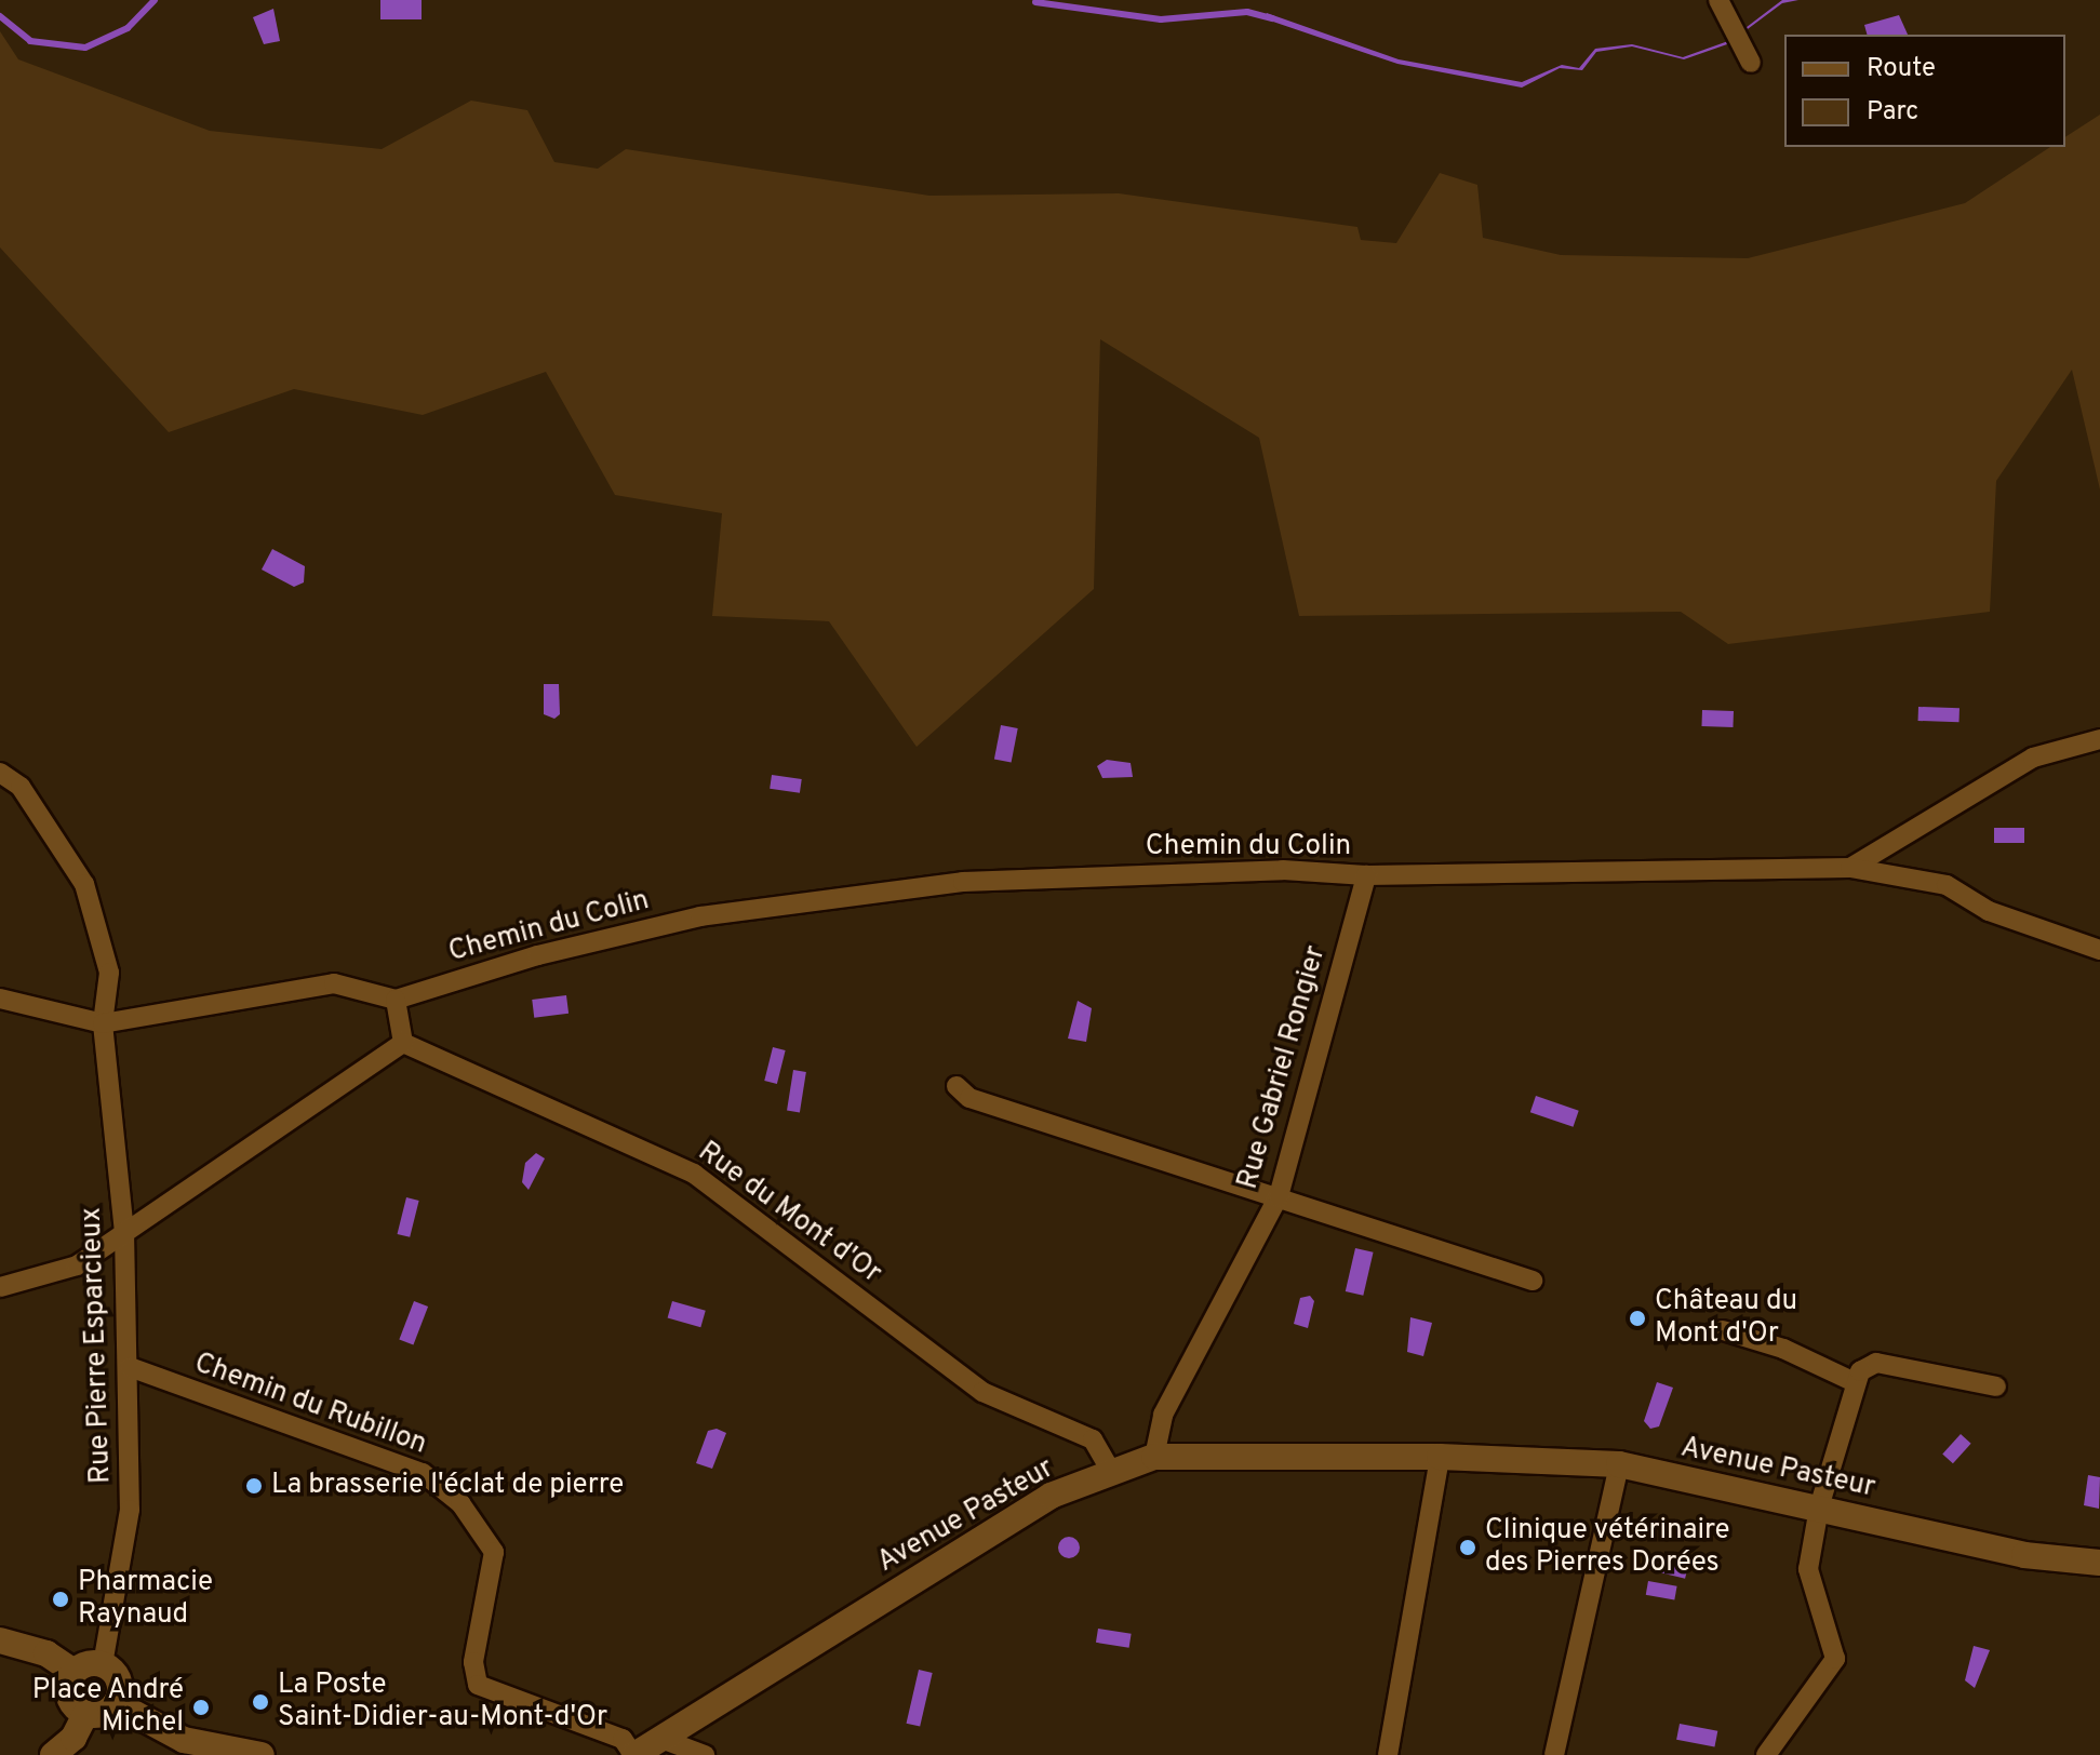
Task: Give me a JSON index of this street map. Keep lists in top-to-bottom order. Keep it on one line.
{"streets":{"main road":["Avenue Pasteur"],"street":["Chemin du Colin","Rue Gabriel Rongier","Rue du Mont d'Or","Rue Pierre Esparcieux","Chemin du Rubillon"]},"crossings":[["Chemin du Colin","Rue Gabriel Rongier"],["Rue Gabriel Rongier","Avenue Pasteur"],["Rue du Mont d'Or","Avenue Pasteur"],["Rue Pierre Esparcieux","Chemin du Rubillon"],["Chemin du Rubillon","Avenue Pasteur"]],"places":["Château du Mont d'Or","La brasserie l'éclat de pierre","Clinique vétérinaire des Pierres Dorées","Pharmacie Raynaud","La Poste Saint-Didier-au-Mont-d'Or","Place André Michel"],"legend":["Route","Parc"]}
